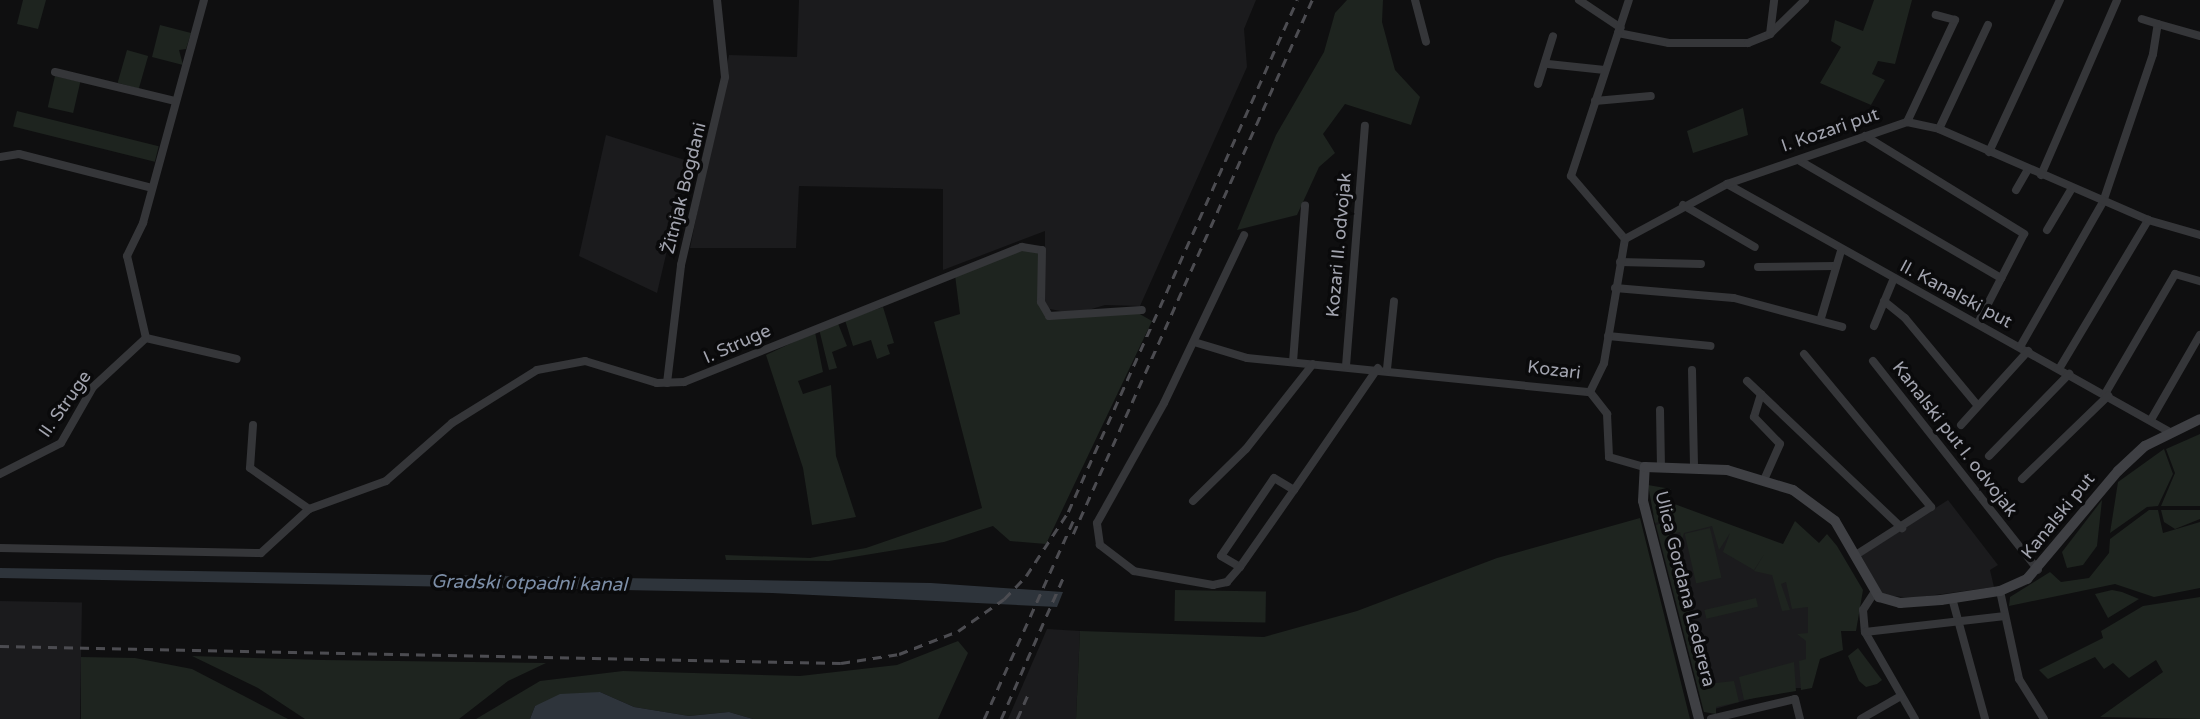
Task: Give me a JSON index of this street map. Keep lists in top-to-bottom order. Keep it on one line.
{"streets":{"street":["I. Kozari put","Žitnjak Bogdani","Kozari II. odvojak","II. Kanalski put","I. Struge","Kozari","II. Struge","Kanalski put I. odvojak","Kanalski put","Ulica Gordana Lederera"]},"crossings":[["I. Kozari put","II. Kanalski put"],["Žitnjak Bogdani","I. Struge"],["Kozari II. odvojak","Kozari"],["II. Kanalski put","Kanalski put"],["Kozari","Ulica Gordana Lederera"],["Kanalski put I. odvojak","Kanalski put"]],"water":["Gradski otpadni kanal"]}
